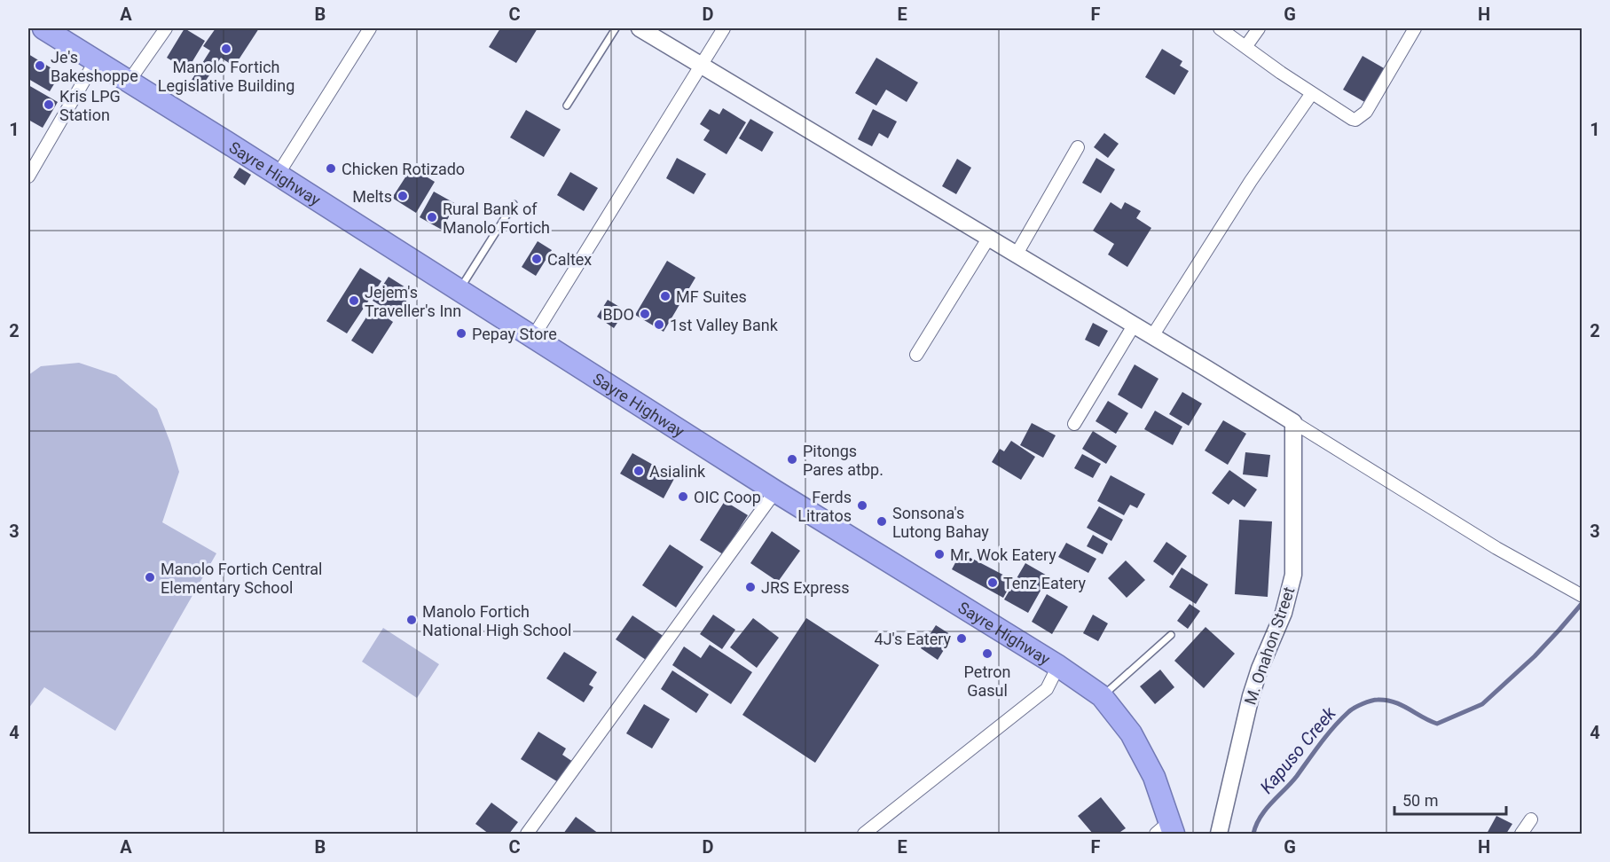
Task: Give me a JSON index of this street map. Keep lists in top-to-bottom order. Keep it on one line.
{"streets":{"highway":["Sayre Highway"],"street":["M. Onahon Street"]},"water":["Kapuso Creek"],"places":["Manolo Fortich Legislative Building","Je's Bakeshoppe","Kris LPG Station","Chicken Rotizado","Melts","Rural Bank of Manolo Fortich","Caltex","MF Suites","Jejem's Traveller's Inn","BDO","1st Valley Bank","Pepay Store","Pitongs Pares atbp.","Asialink","OIC Coop","Ferds Litratos","Sonsona's Lutong Bahay","Mr. Wok Eatery","Manolo Fortich Central Elementary School","Tenz Eatery","JRS Express","Manolo Fortich National High School","4J's Eatery","Petron Gasul"],"scale_bar":"50 m","grid":{"columns":["A","B","C","D","E","F","G","H"],"rows":["1","2","3","4"]}}
